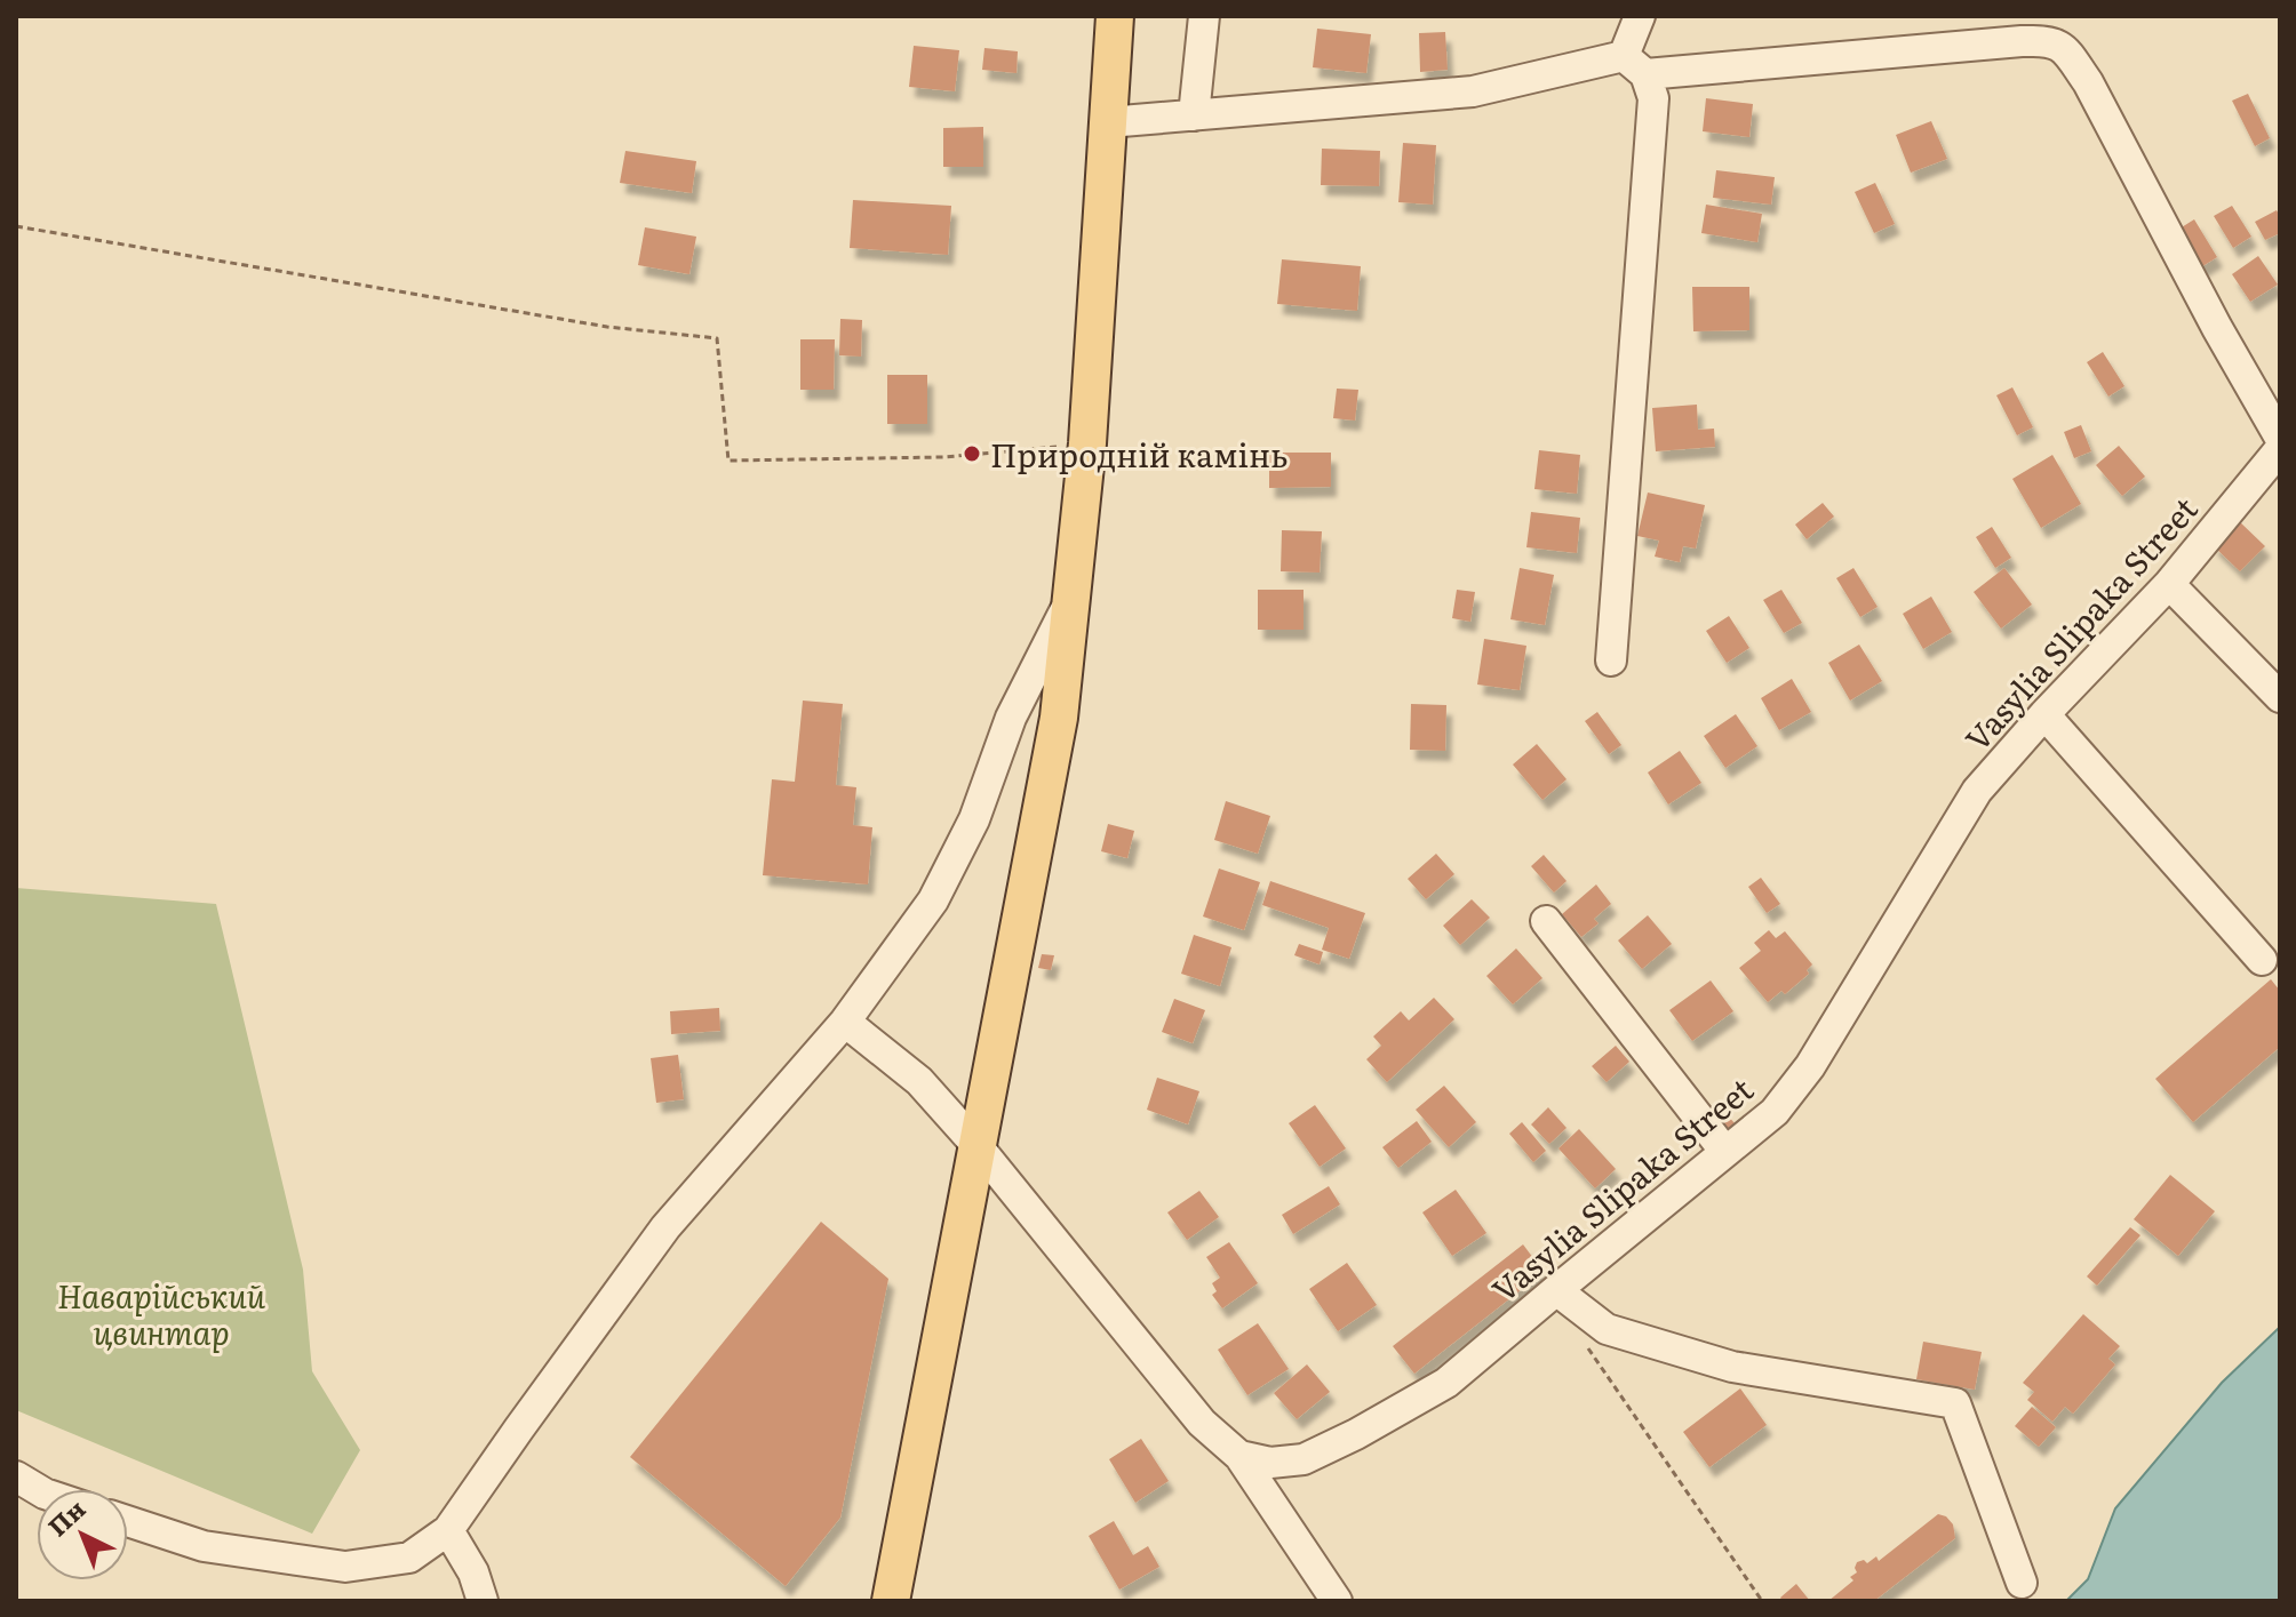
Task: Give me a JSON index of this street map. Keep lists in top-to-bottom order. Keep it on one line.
{"streets":{"street":["Vasylia Slipaka Street"]},"parks":["Наварійський цвинтар"],"places":["Природній камінь"],"north":"top left"}
